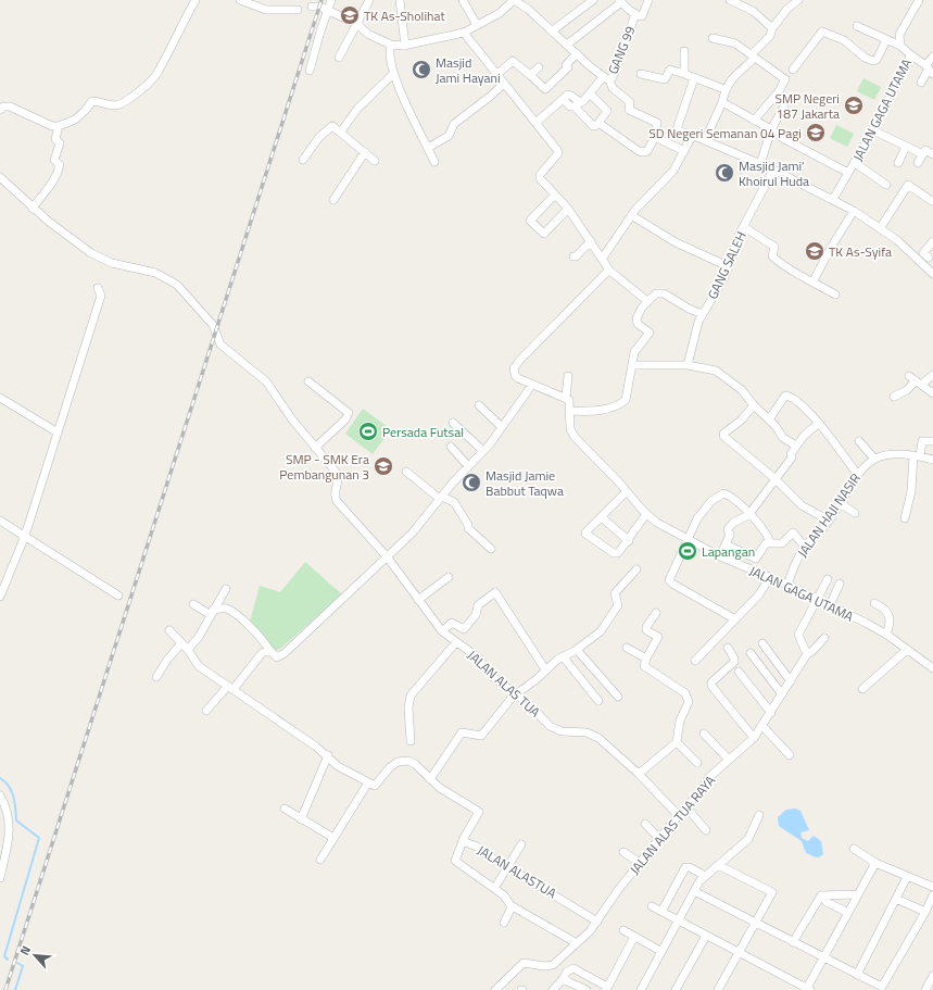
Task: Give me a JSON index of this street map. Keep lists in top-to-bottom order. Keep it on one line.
{"streets":{"street":["GANG 99","JALAN GAGA UTAMA","GANG SALEH","JALAN HAJI NASIR","JALAN ALAS TUA","JALAN ALAS TUA RAYA","JALAN ALASTUA"]},"crossings":[["JALAN GAGA UTAMA","JALAN HAJI NASIR"],["JALAN ALAS TUA","JALAN ALAS TUA RAYA"],["JALAN ALAS TUA RAYA","JALAN ALASTUA"]],"places":{"school or university":["TK As-Sholihat","SMP Negeri 187 Jakarta","SD Negeri Semanan 04 Pagi","TK As-Syifa","SMP - SMK Era Pembangunan 3"],"mosque":["Masjid Jami Hayani","Masjid Jami' Khoirul Huda","Masjid Jamie Babbut Taqwa"],"sports":["Persada Futsal","Lapangan"]},"north":"top left"}
